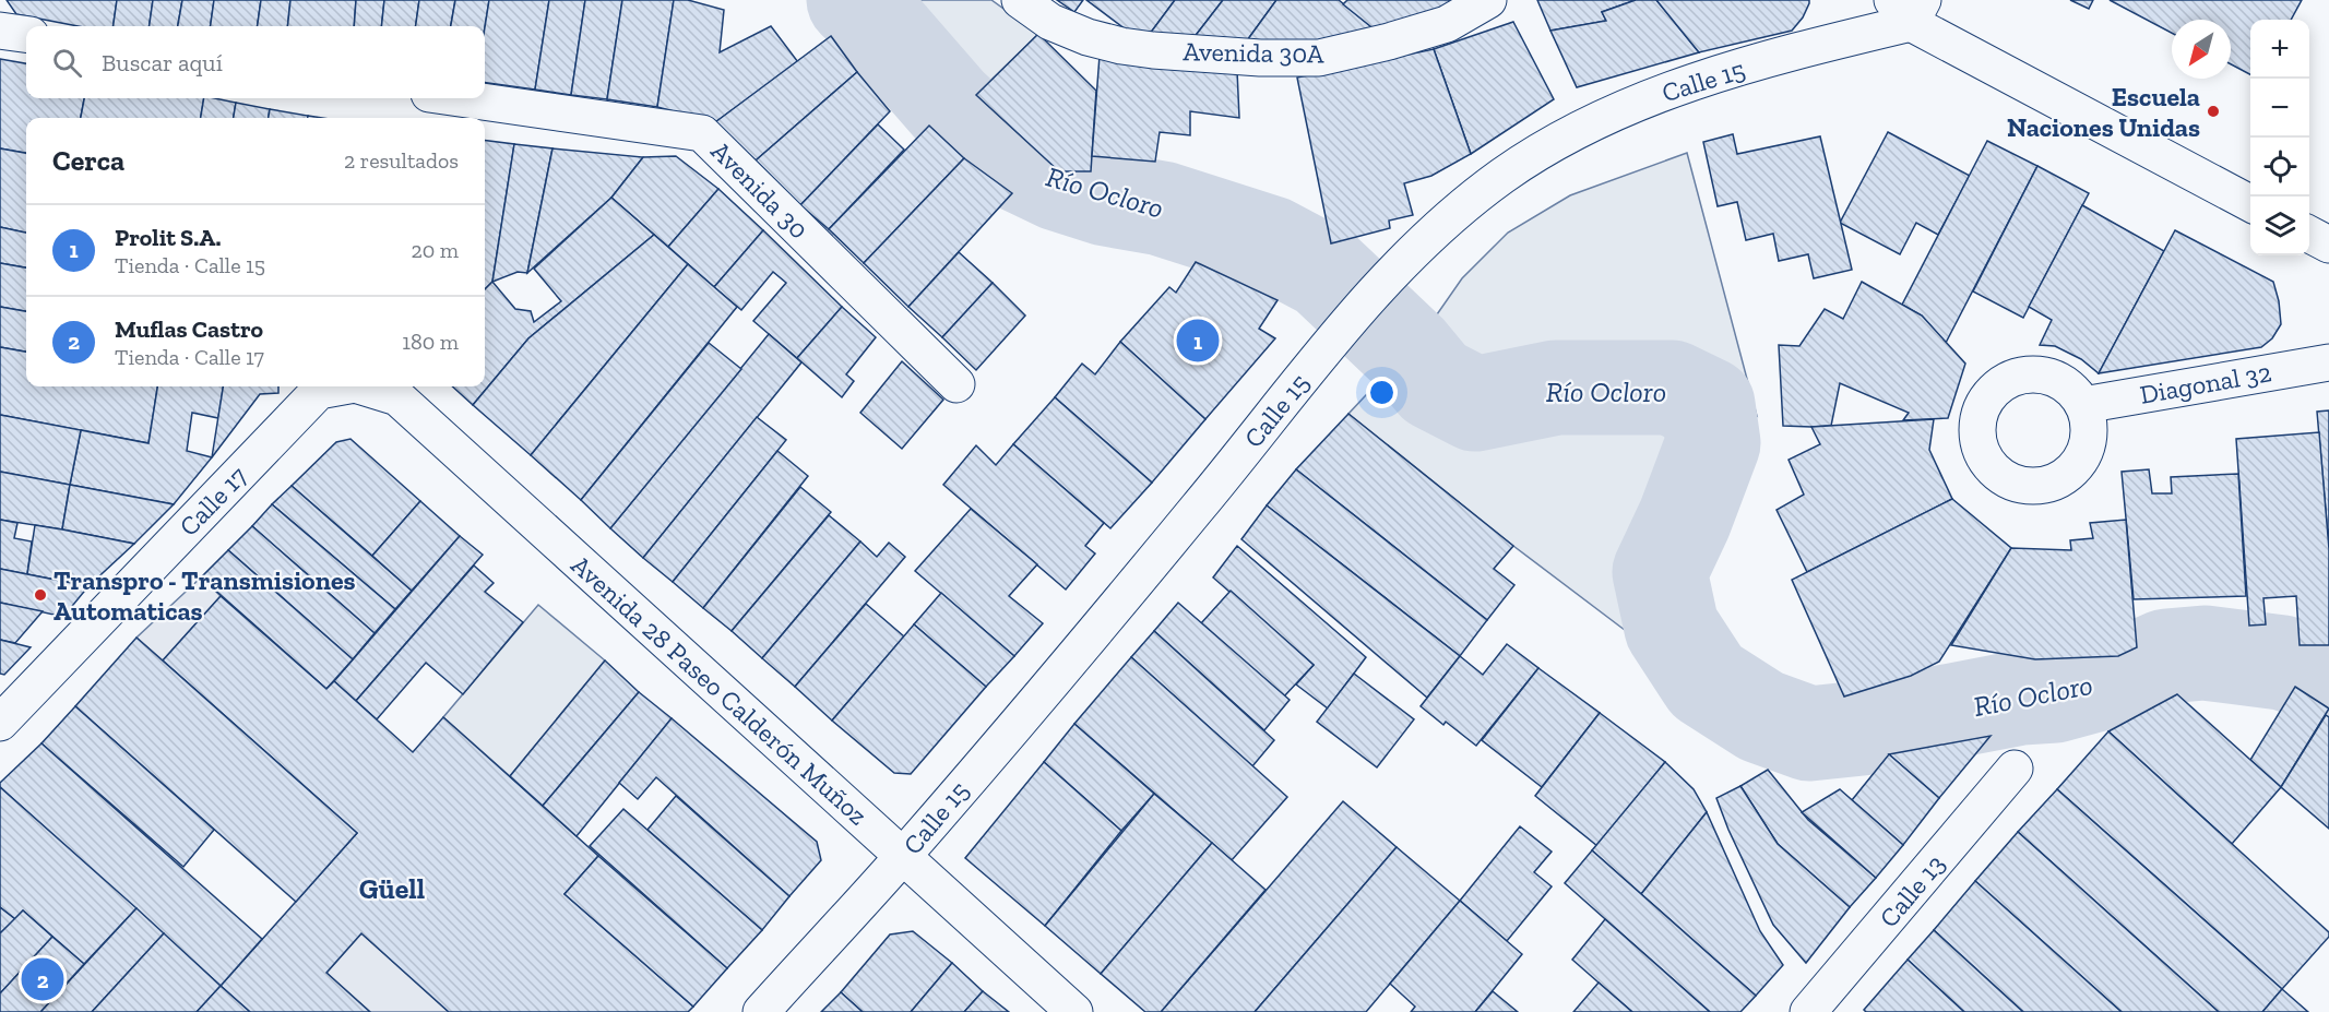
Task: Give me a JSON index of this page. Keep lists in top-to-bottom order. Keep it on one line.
{"streets":{"street":["Avenida 30A","Calle 15","Avenida 30","Diagonal 32","Calle 17","Avenida 28 Paseo Calderón Muñoz","Calle 13"]},"crossings":[["Calle 15","Avenida 28 Paseo Calderón Muñoz"]],"districts":["Güell"],"water":["Río Ocloro"],"places":["Escuela Naciones Unidas","Transpro - Transmisiones Automaticas"],"north":"bottom left","page":{"map_buttons":["+","−"],"search":"Buscar aquí","heading":["Cerca","2 resultados"],"list":[{"mark":"1","name":"Prolit S.A.","note":"Tienda · Calle 15","value":"20 m"},{"mark":"2","name":"Muflas Castro","note":"Tienda · Calle 17","value":"180 m"}],"pins":["1","2"]}}
